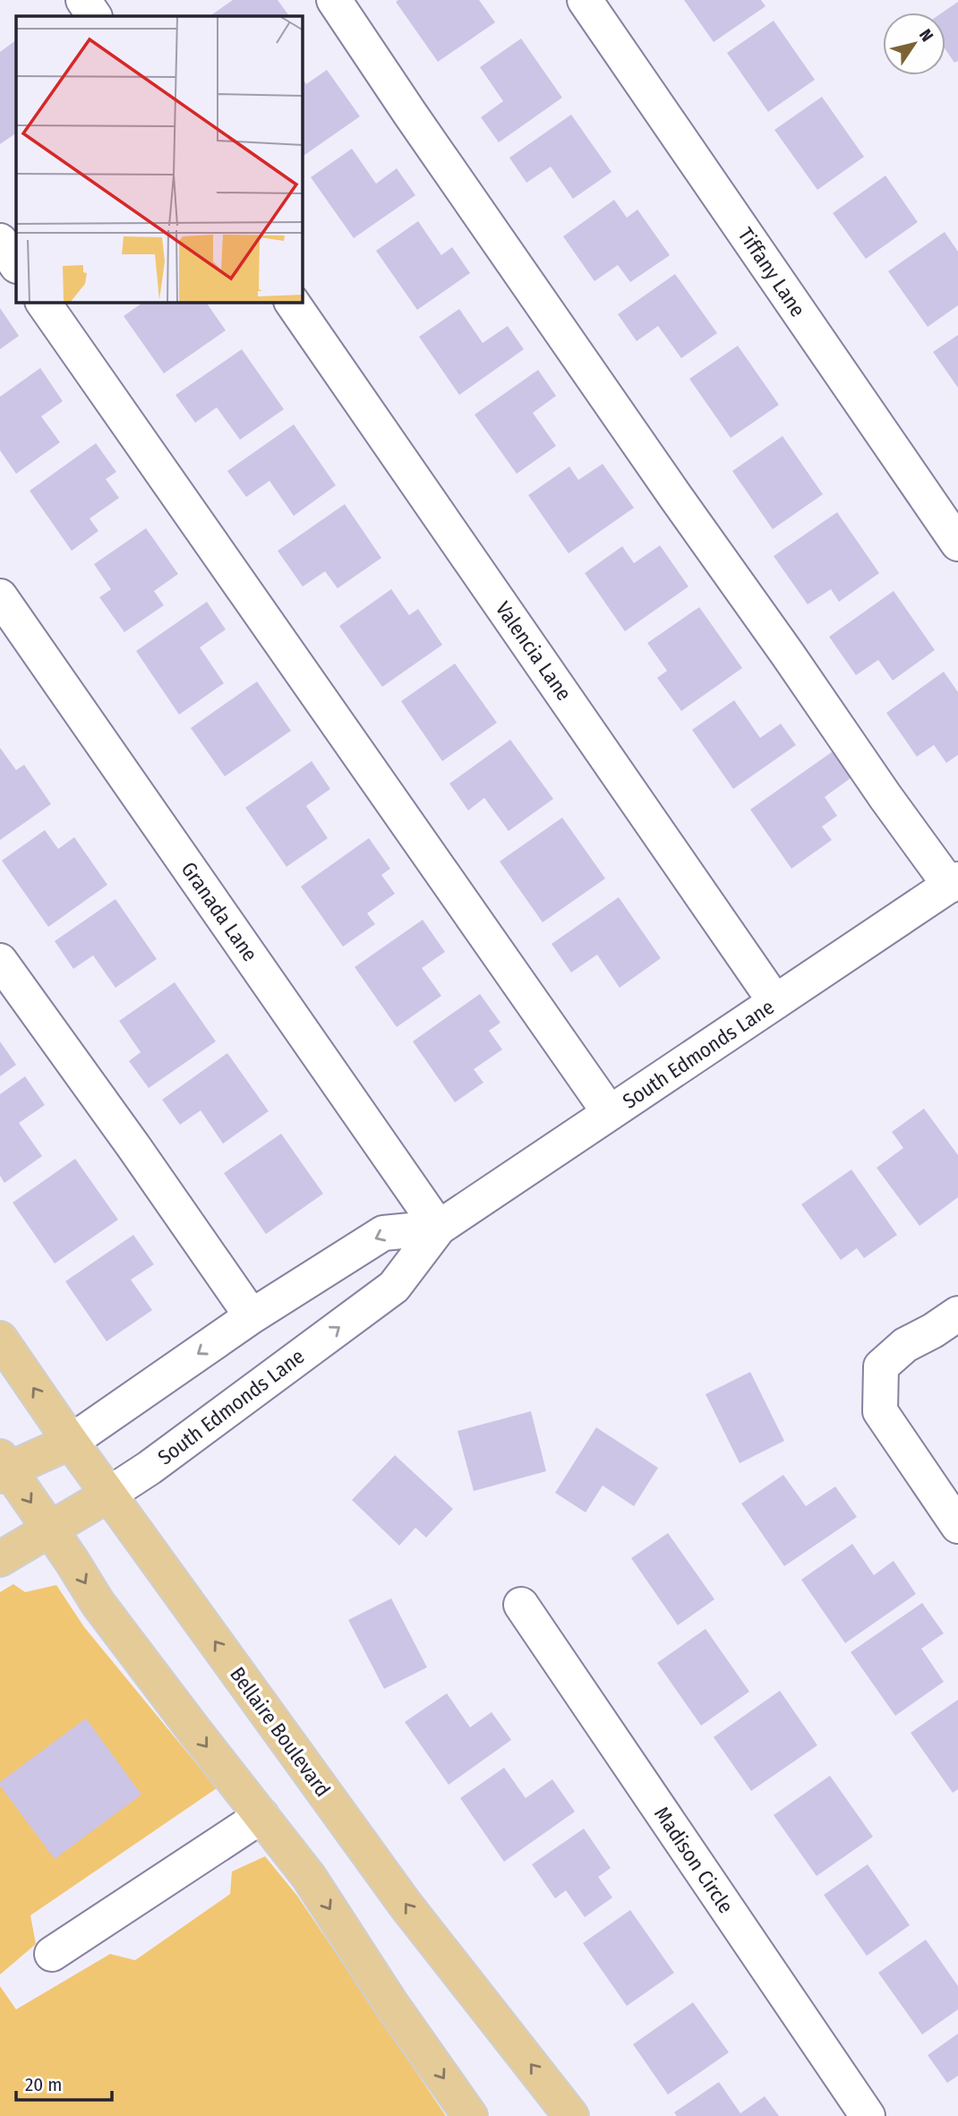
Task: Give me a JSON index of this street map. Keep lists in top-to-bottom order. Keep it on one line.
{"streets":{"main road":["South Edmonds Lane","Bellaire Boulevard"],"street":["Tiffany Lane","Valencia Lane","Granada Lane","Madison Circle"]},"crossings":[["Valencia Lane","South Edmonds Lane"],["Granada Lane","South Edmonds Lane"],["South Edmonds Lane","Bellaire Boulevard"]],"scale_bar":"20 m","north":"top right"}
